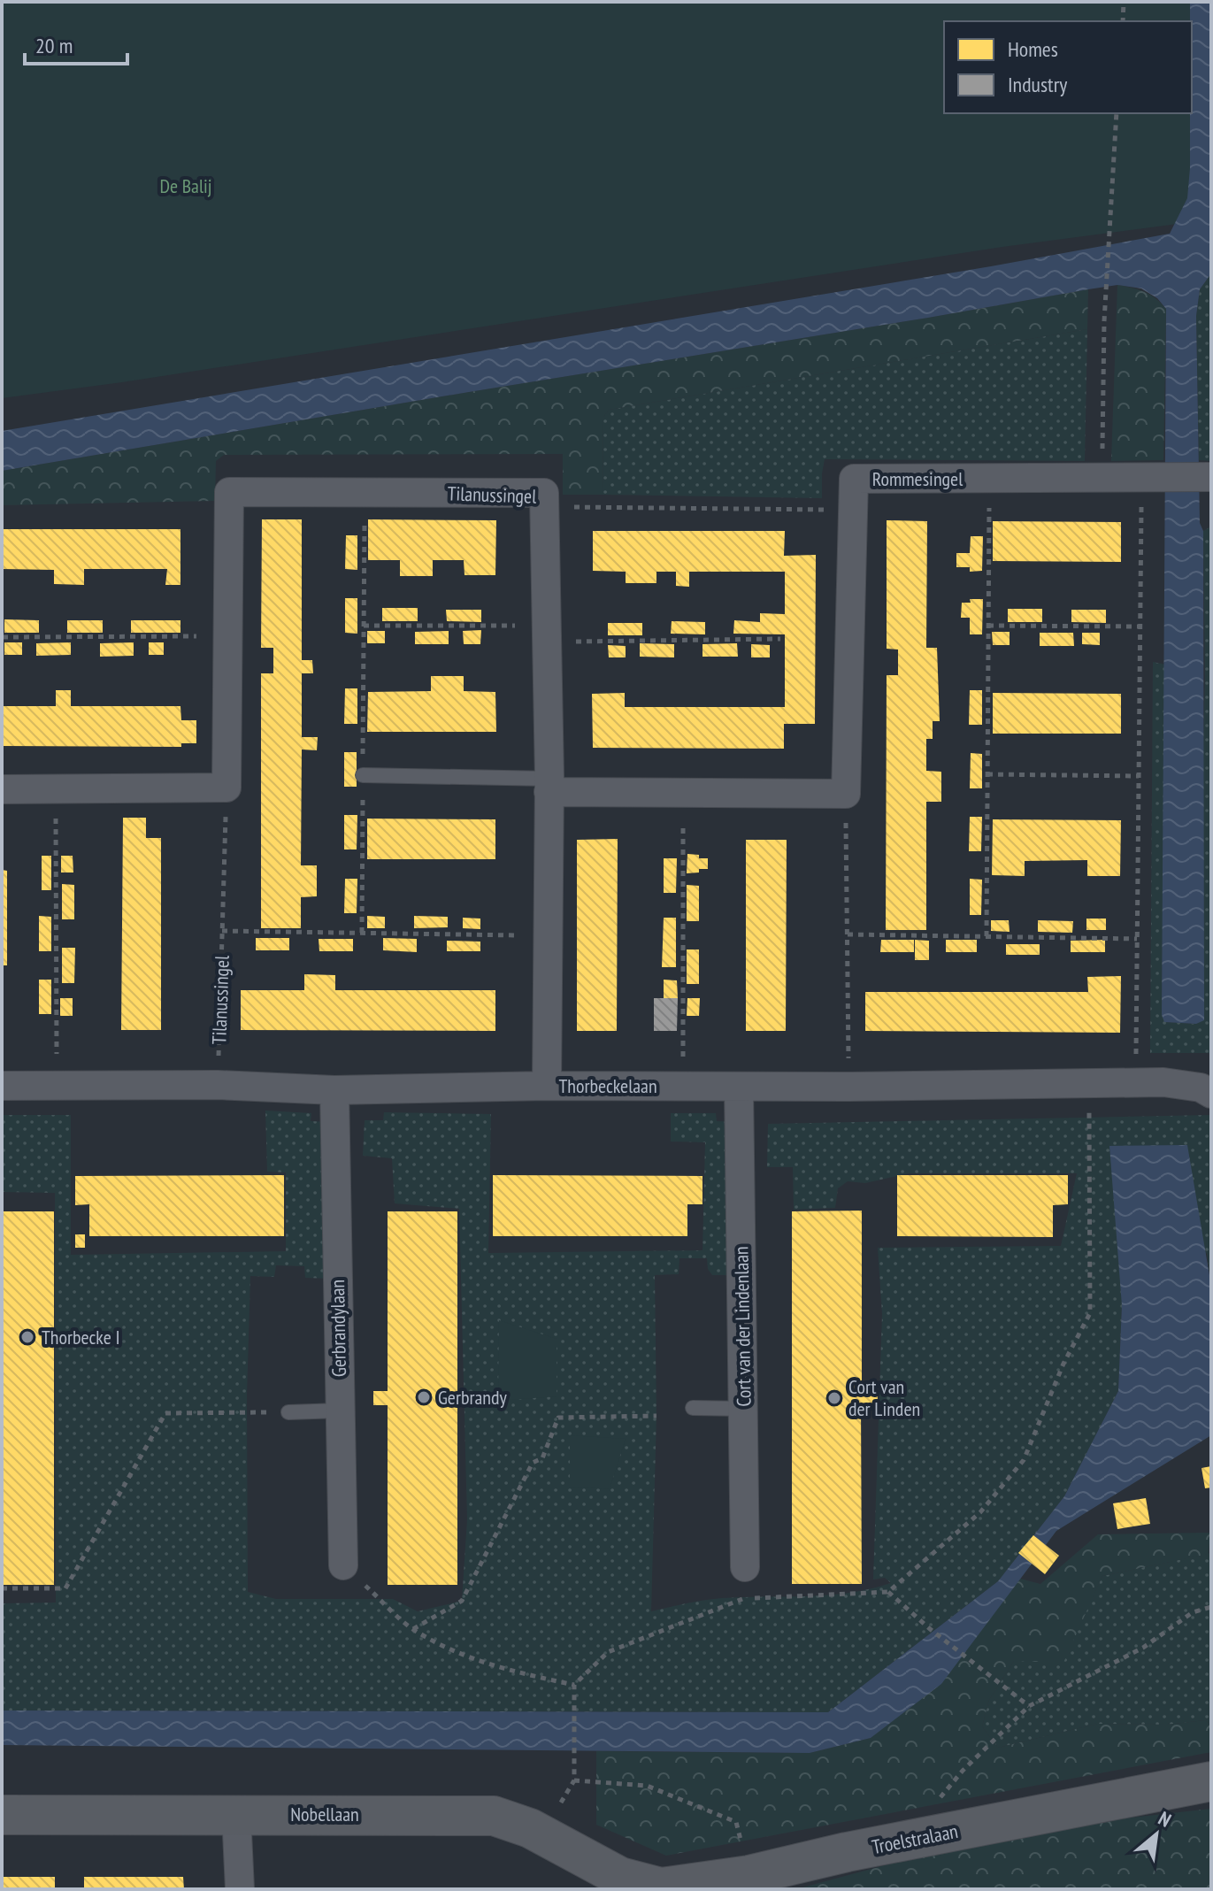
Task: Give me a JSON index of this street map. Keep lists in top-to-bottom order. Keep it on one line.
{"streets":{"street":["Rommesingel","Tilanussingel","Thorbeckelaan","Cort van der Lindenlaan","Gerbrandylaan","Nobellaan","Troelstralaan"]},"crossings":[["Tilanussingel","Thorbeckelaan"],["Thorbeckelaan","Cort van der Lindenlaan"],["Thorbeckelaan","Gerbrandylaan"],["Nobellaan","Troelstralaan"]],"parks":["De Balij"],"places":["Thorbecke I","Gerbrandy","Cort van der Linden"],"legend":["Homes","Industry"],"scale_bar":"20 m","north":"top right"}
